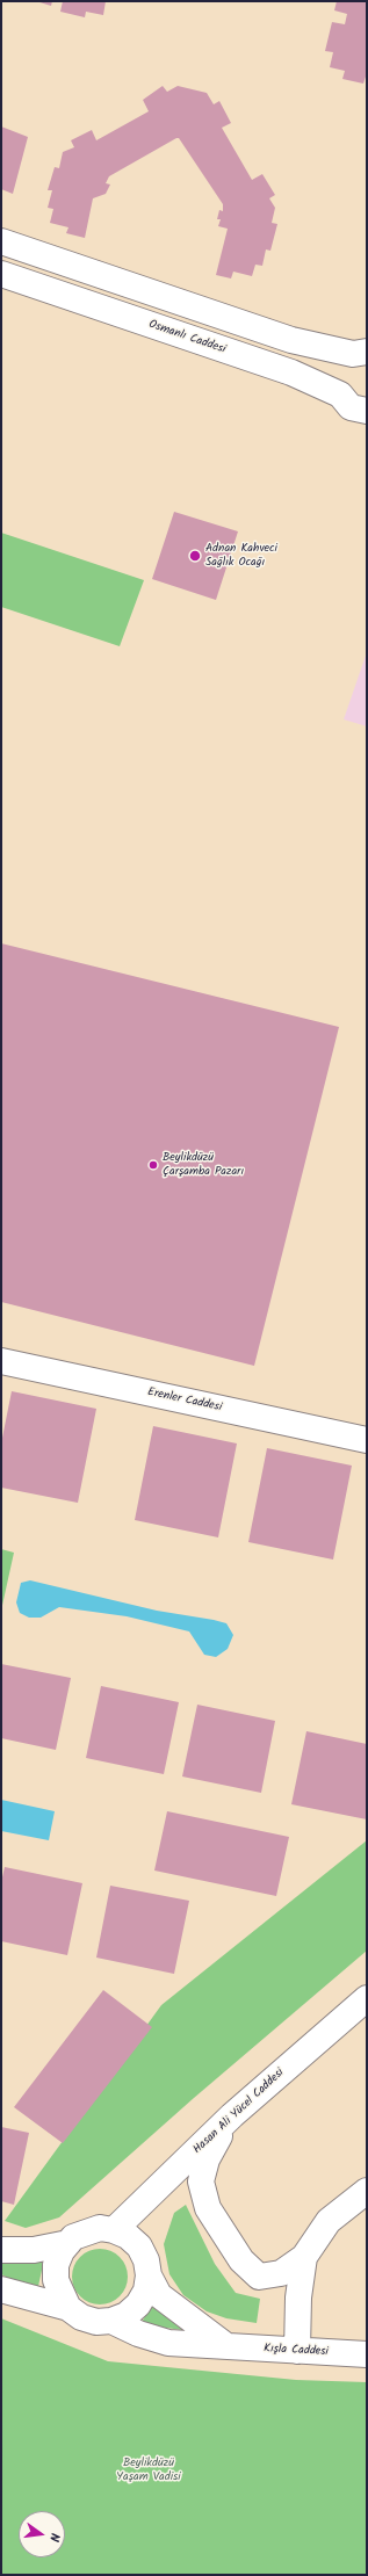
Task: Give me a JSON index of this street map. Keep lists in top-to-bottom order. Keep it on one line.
{"streets":{"street":["Osmanlı Caddesi","Erenler Caddesi","Hasan Ali Yücel Caddesi","Kışla Caddesi"]},"crossings":[["Hasan Ali Yücel Caddesi","Kışla Caddesi"]],"parks":["Beylikdüzü Yaşam Vadisi"],"places":["Adnan Kahveci Sağlık Ocağı","Beylikdüzü Çarşamba Pazarı"],"north":"right"}
